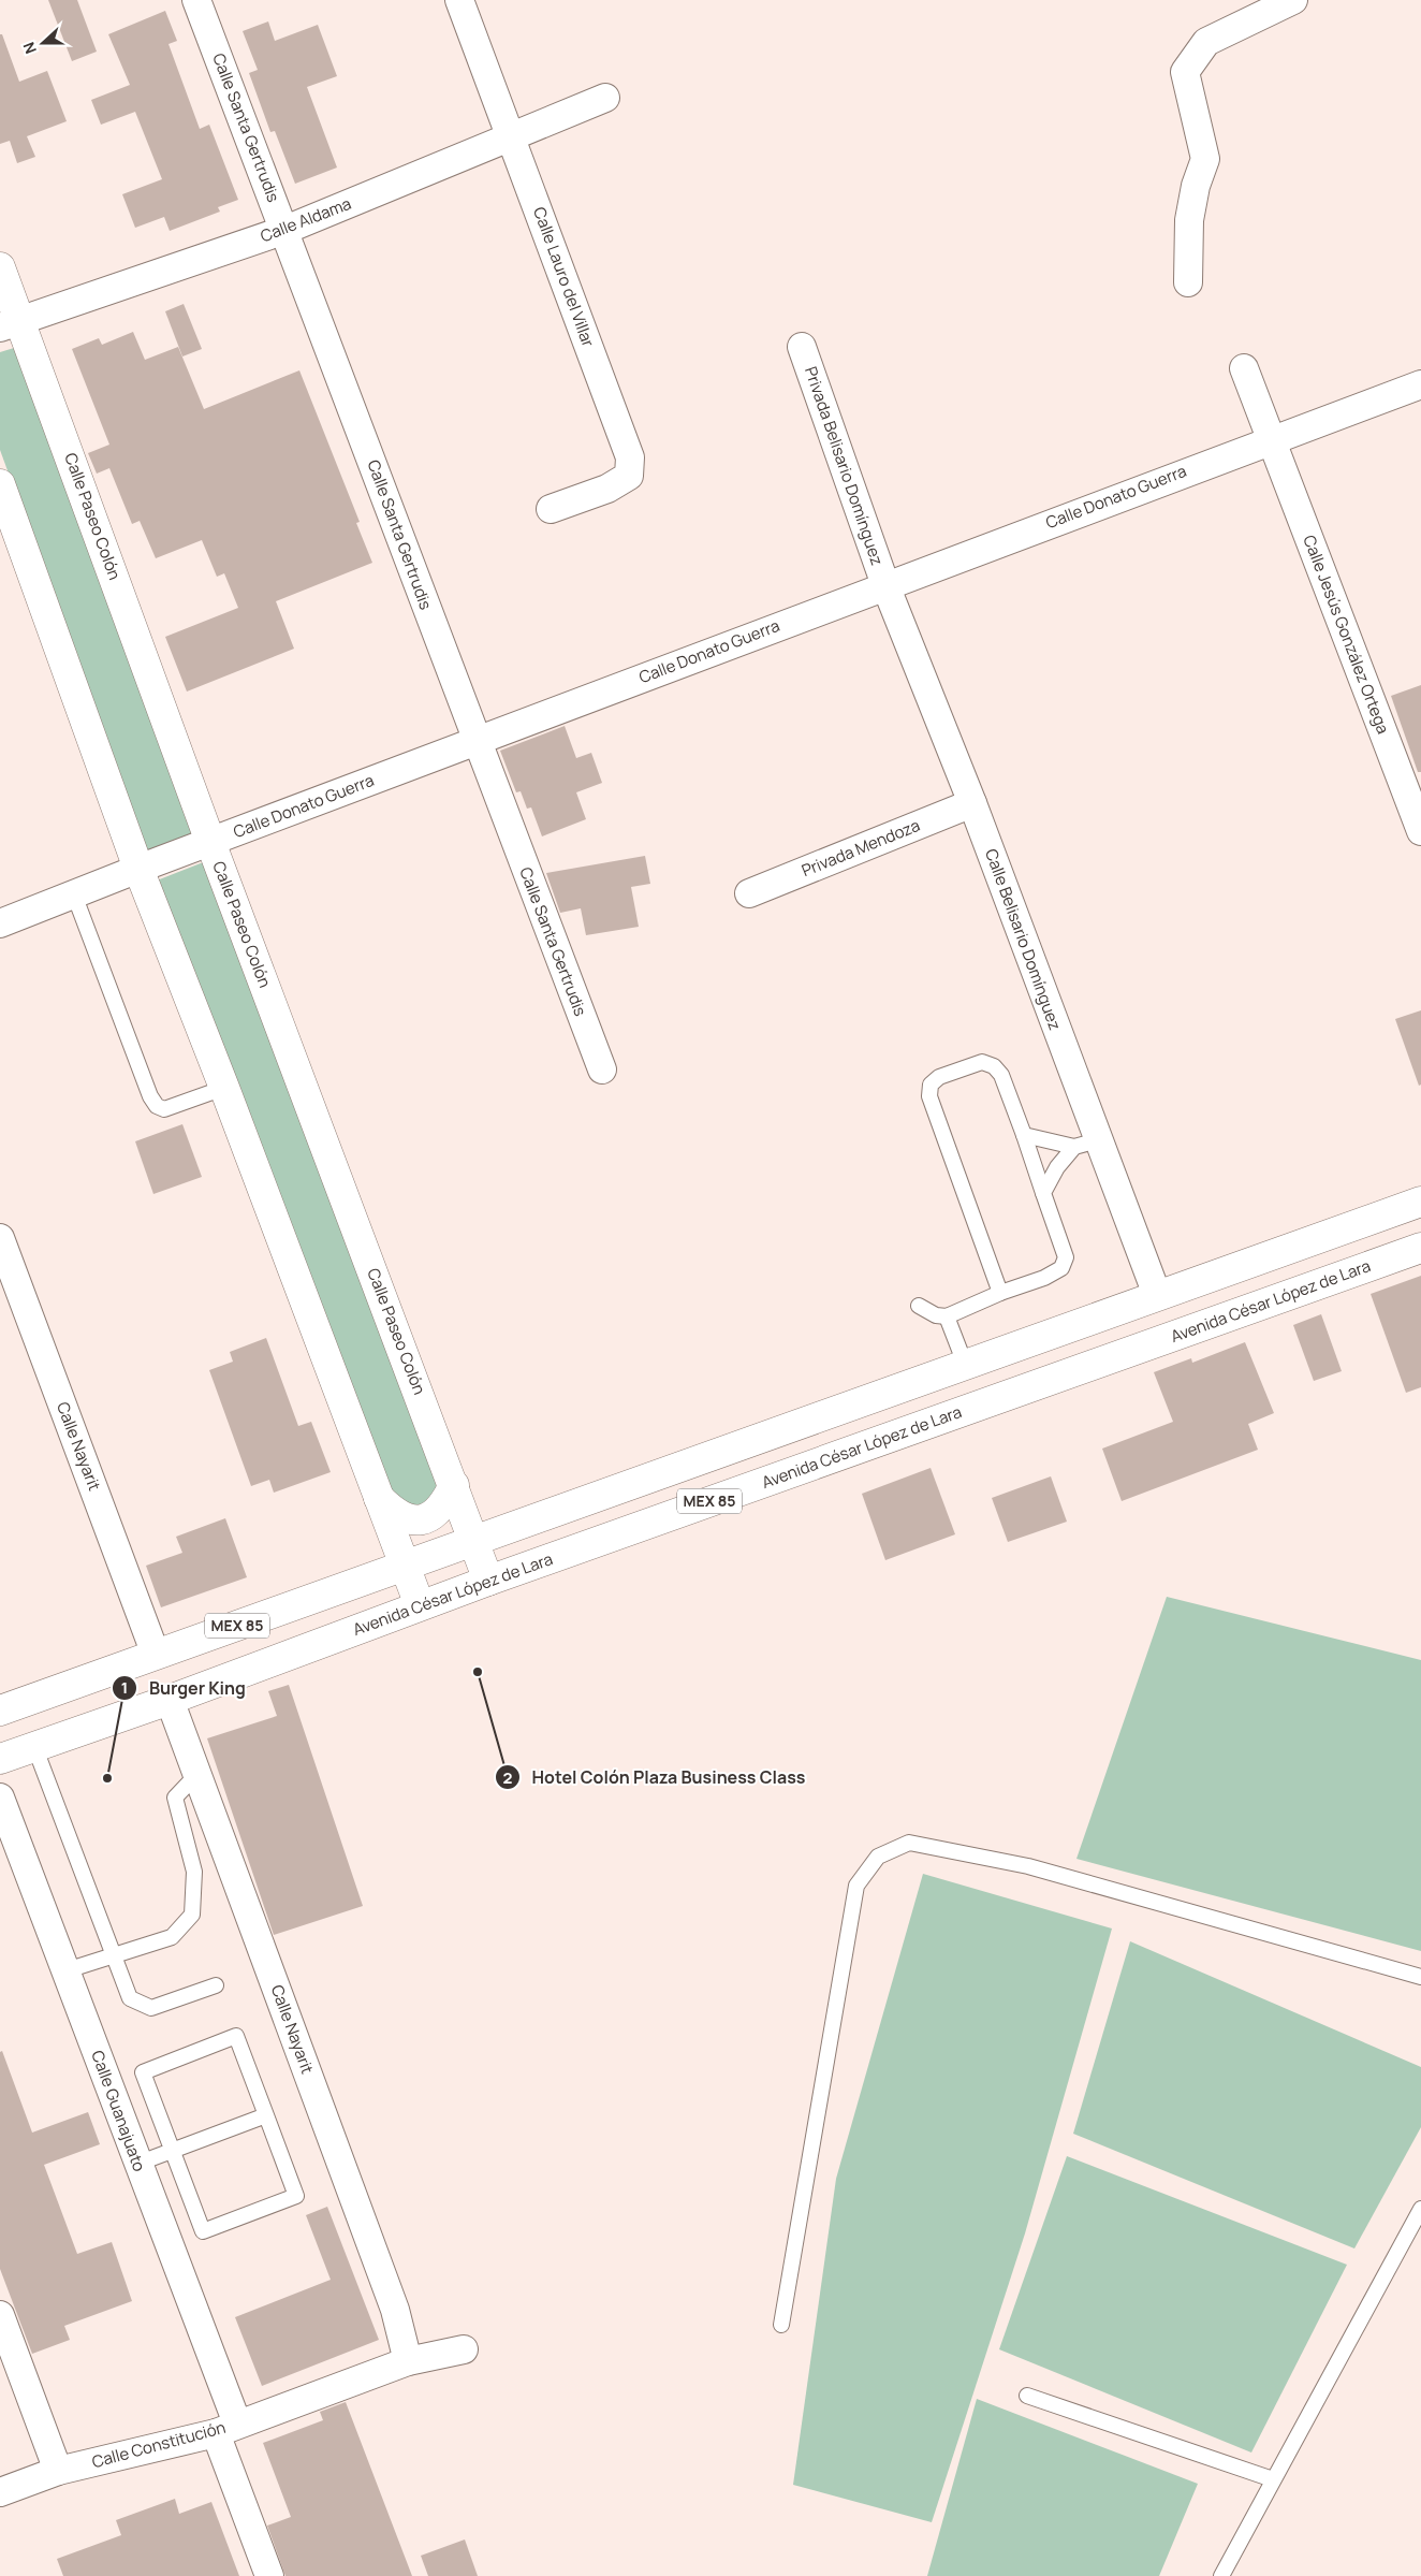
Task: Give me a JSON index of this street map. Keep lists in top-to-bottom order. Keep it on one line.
{"streets":{"main road":["Calle Paseo Colón","Avenida César López de Lara","MEX 85"],"street":["Calle Santa Gertrudis","Calle Aldama","Calle Lauro del Villar","Privada Belisario Domínguez","Calle Donato Guerra","Calle Jesús González Ortega","Privada Mendoza","Calle Belisario Domínguez","Calle Nayarit","Calle Guanajuato","Calle Constitución"]},"crossings":[["Calle Santa Gertrudis","Calle Aldama"],["Calle Santa Gertrudis","Calle Donato Guerra"],["Calle Aldama","Calle Lauro del Villar"],["Calle Aldama","Calle Paseo Colón"],["Privada Belisario Domínguez","Calle Donato Guerra"],["Privada Belisario Domínguez","Calle Belisario Domínguez"],["Calle Donato Guerra","Calle Paseo Colón"],["Calle Donato Guerra","Calle Jesús González Ortega"],["Calle Donato Guerra","Calle Belisario Domínguez"],["Calle Paseo Colón","Avenida César López de Lara"],["Calle Paseo Colón","MEX 85"],["Privada Mendoza","Calle Belisario Domínguez"],["Calle Belisario Domínguez","MEX 85"],["Avenida César López de Lara","Calle Nayarit"],["Calle Nayarit","MEX 85"],["Calle Nayarit","Calle Constitución"],["Calle Guanajuato","Calle Constitución"]],"places":["Hotel Colón Plaza Business Class","Burger King"],"north":"left"}
